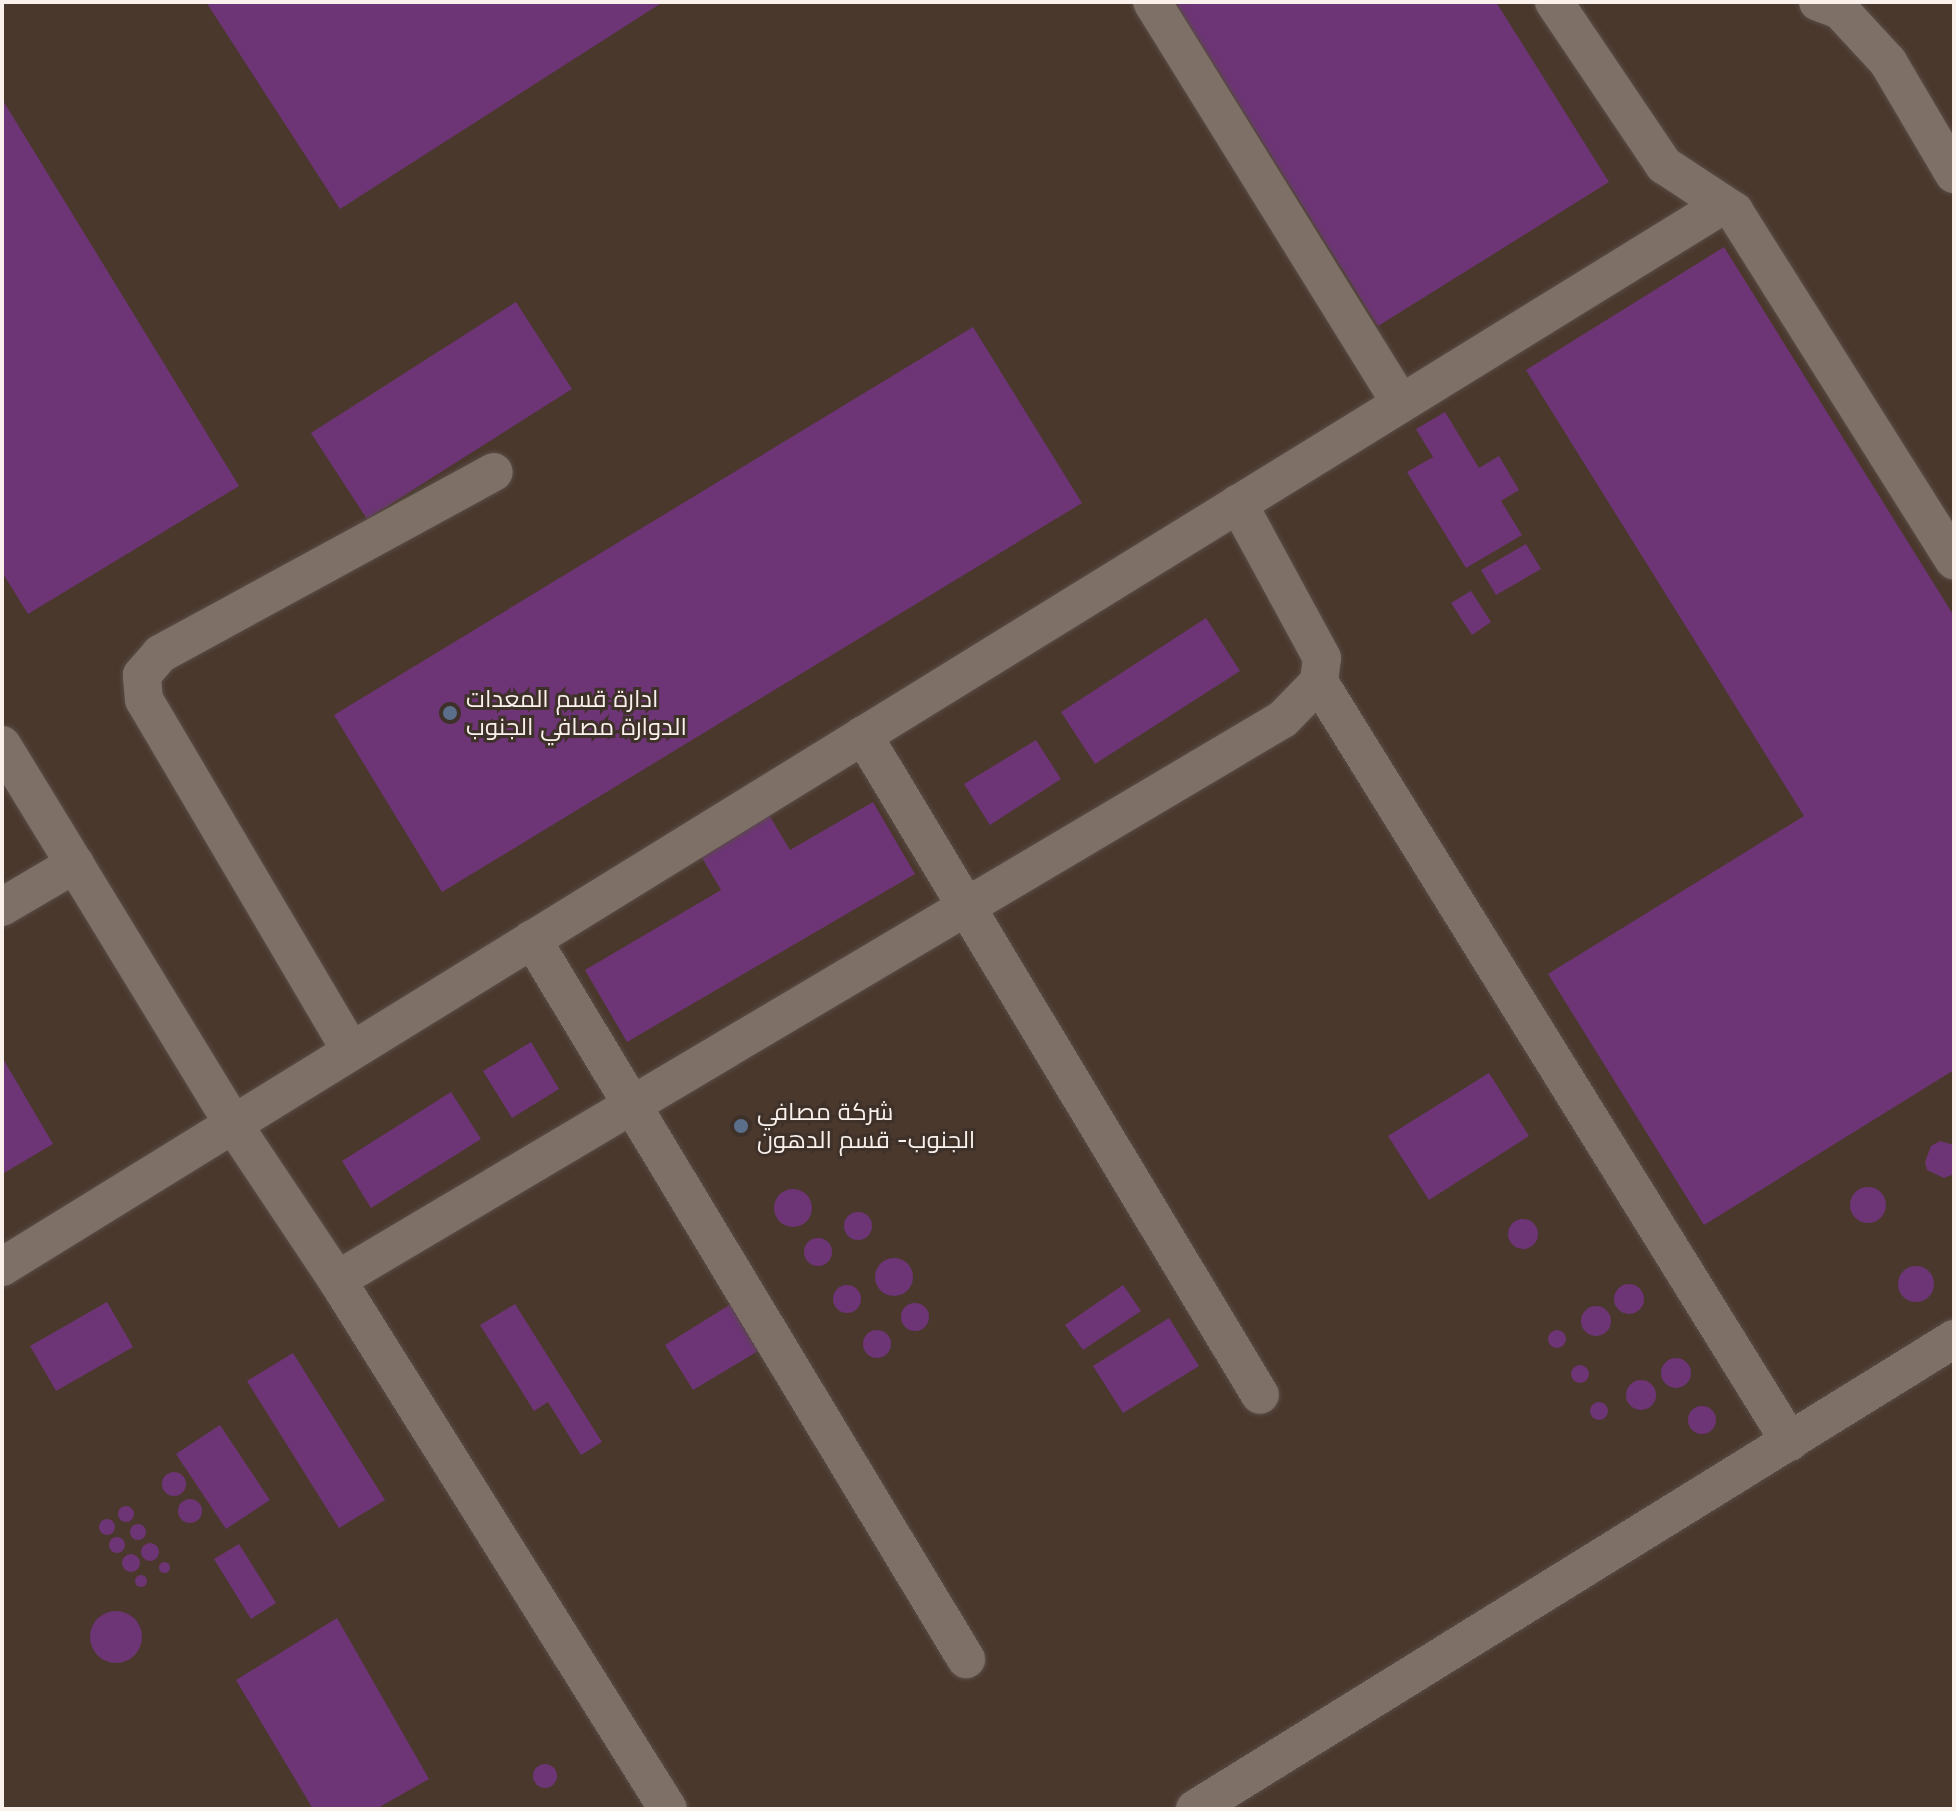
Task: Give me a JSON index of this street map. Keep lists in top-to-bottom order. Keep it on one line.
{"places":["ادارة قسم المعدات الدوارة مصافي الجنوب","شركة مصافي الجنوب- قسم الدهون"]}
